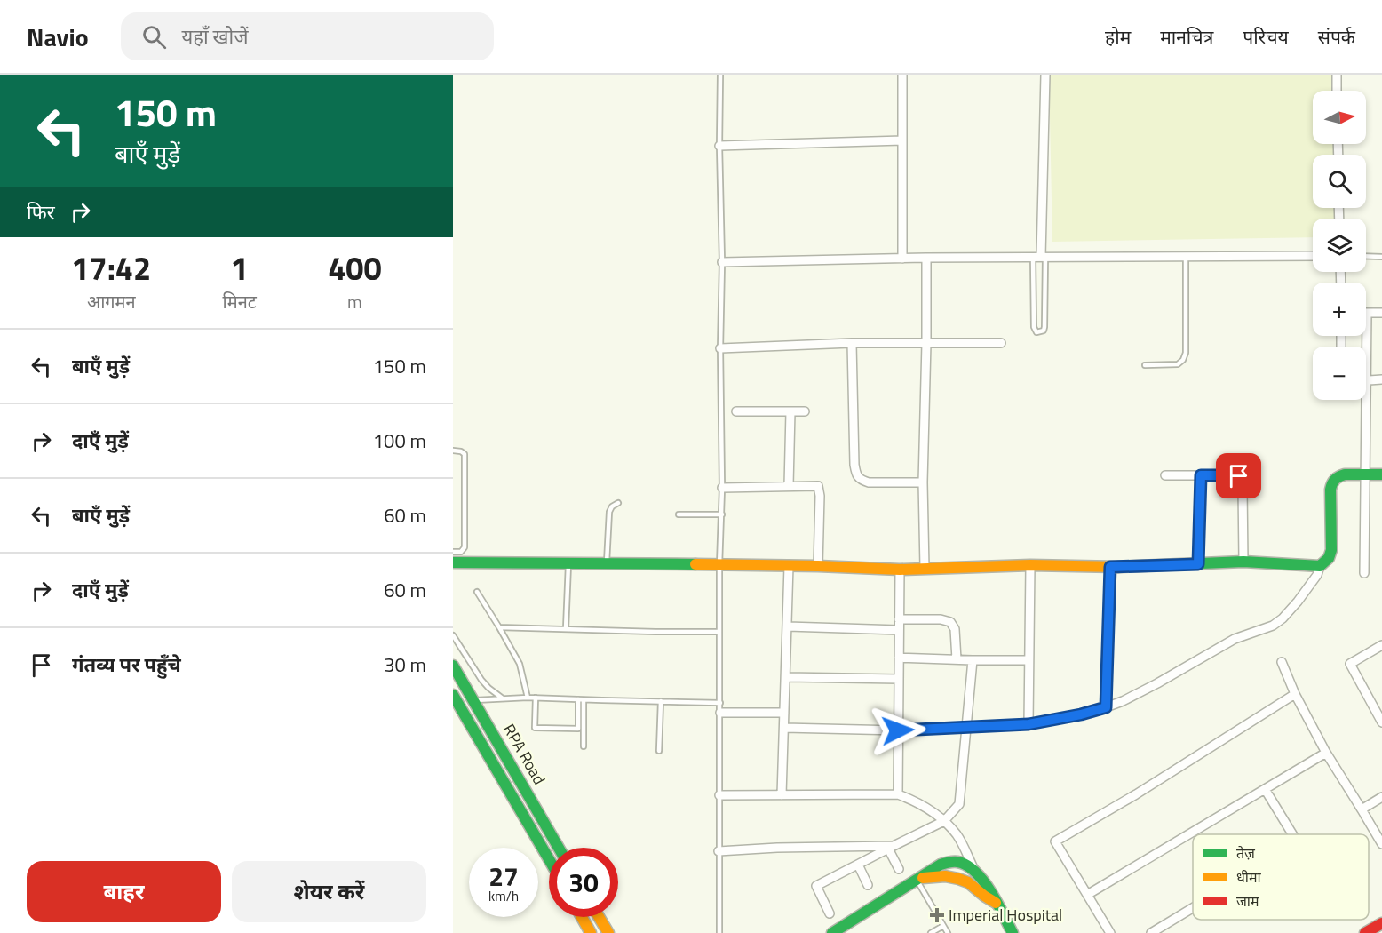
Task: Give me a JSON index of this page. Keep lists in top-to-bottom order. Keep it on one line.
{"streets":{"street":["RPA Road"]},"places":{"health":["Imperial Hospital"]},"legend":["तेज़","धीमा","जाम"],"north":"right","page":{"header":"Navio","search":"यहाँ खोजें","nav":["होम","मानचित्र","परिचय","संपर्क"],"turn":["150 m","बाएँ मुड़ें"],"map_buttons":["+","−"],"then":"फिर","eta":["17:42","आगमन","1","मिनट","400","m"],"list":[{"name":"बाएँ मुड़ें","value":"150 m"},{"name":"दाएँ मुड़ें","value":"100 m"},{"name":"बाएँ मुड़ें","value":"60 m"},{"name":"दाएँ मुड़ें","value":"60 m"},{"name":"गंतव्य पर पहुँचे","value":"30 m"}],"speed":"27 km/h","limit":"30","buttons":["बाहर","शेयर करें"]}}
